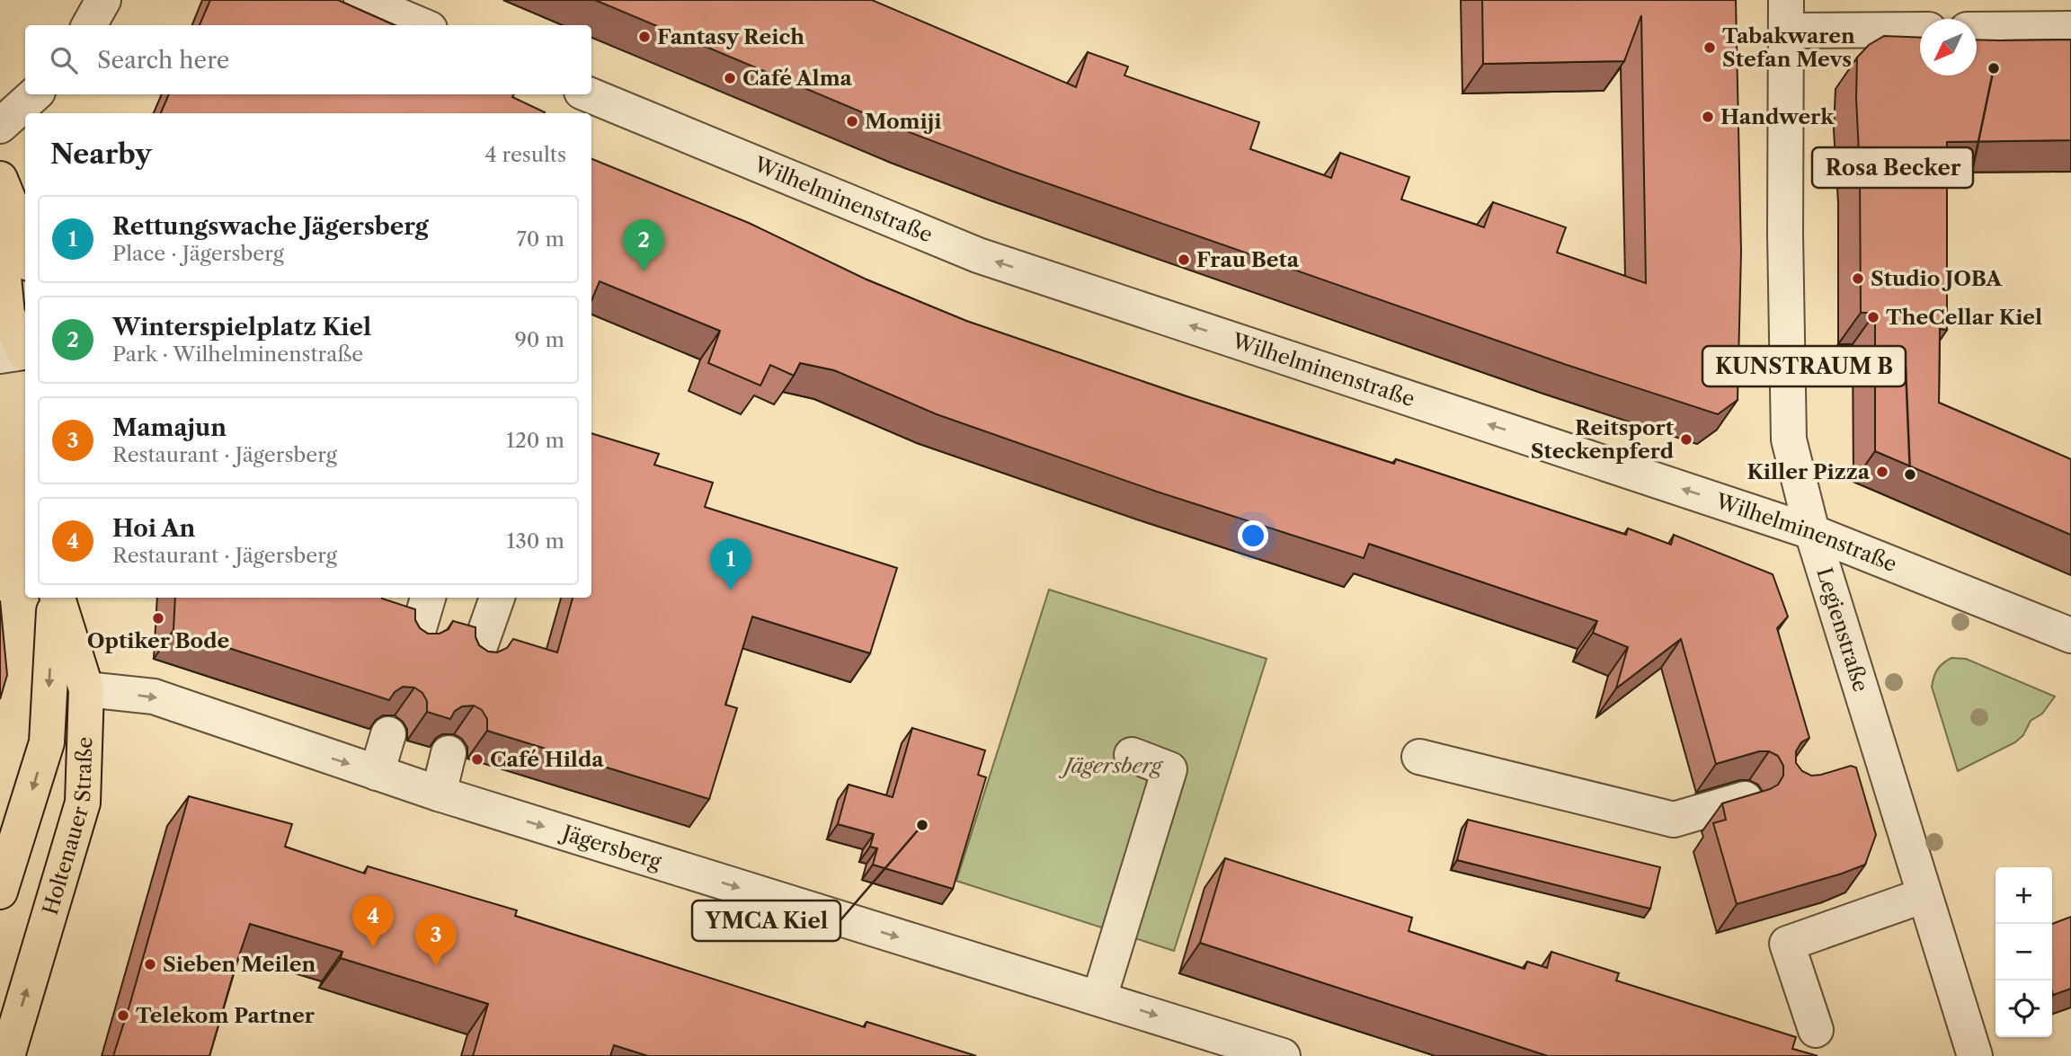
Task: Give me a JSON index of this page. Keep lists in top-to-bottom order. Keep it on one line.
{"streets":{"main road":["Holtenauer Straße"],"street":["Wilhelminenstraße","Legienstraße","Jägersberg"]},"crossings":[["Wilhelminenstraße","Legienstraße"],["Holtenauer Straße","Jägersberg"]],"one_way":["Wilhelminenstraße","Jägersberg"],"parks":["Jägersberg"],"places":["Fantasy Reich","Tabakwaren Stefan Mevs","Rosa Becker","Café Alma","Handwerk","Momiji","Frau Beta","Studio JOBA","TheCellar Kiel","Reitsport Steckenpferd","Killer Pizza","KUNSTRAUM B","Optiker Bode","Café Hilda","YMCA Kiel","Sieben Meilen","Telekom Partner"],"north":"bottom left","page":{"search":"Search here","heading":["Nearby","4 results"],"list":[{"mark":"1","name":"Rettungswache Jägersberg","note":"Place · Jägersberg","value":"70 m"},{"mark":"2","name":"Winterspielplatz Kiel","note":"Park · Wilhelminenstraße","value":"90 m"},{"mark":"3","name":"Mamajun","note":"Restaurant · Jägersberg","value":"120 m"},{"mark":"4","name":"Hoi An","note":"Restaurant · Jägersberg","value":"130 m"}],"pins":["2","1","4","3"],"map_buttons":["+","−"]}}
